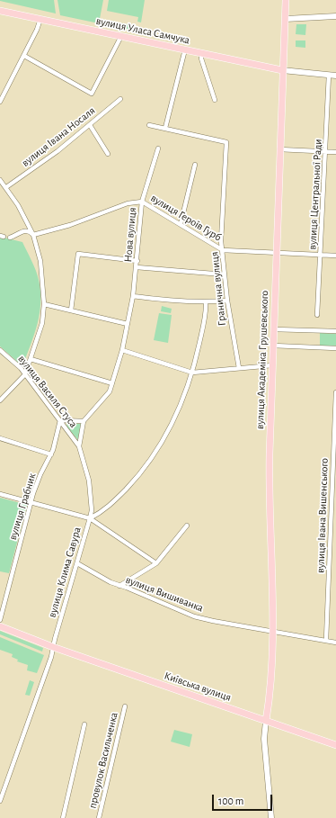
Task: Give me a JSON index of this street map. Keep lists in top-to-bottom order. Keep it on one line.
{"streets":{"main road":["вулиця Уласа Самчука","вулиця Академіка Грушевського","Київська вулиця"],"street":["вулиця Івана Носаля","вулиця Центральної Ради","вулиця Героїв Гурб","Нова вулиця","Гранична вулиця","вулиця Василя Стуса","вулиця Грабник","вулиця Івана Вишенського","вулиця Клима Савура","вулиця Вишиванка","провулок Васильченка"]},"crossings":[["вулиця Уласа Самчука","вулиця Академіка Грушевського"],["вулиця Центральної Ради","вулиця Героїв Гурб"],["вулиця Героїв Гурб","Нова вулиця"],["вулиця Героїв Гурб","Гранична вулиця"],["вулиця Героїв Гурб","вулиця Академіка Грушевського"],["вулиця Академіка Грушевського","вулиця Вишиванка"],["вулиця Академіка Грушевського","Київська вулиця"],["вулиця Василя Стуса","вулиця Грабник"],["вулиця Івана Вишенського","вулиця Вишиванка"],["вулиця Клима Савура","вулиця Вишиванка"],["вулиця Клима Савура","Київська вулиця"]],"scale_bar":"100 m"}
